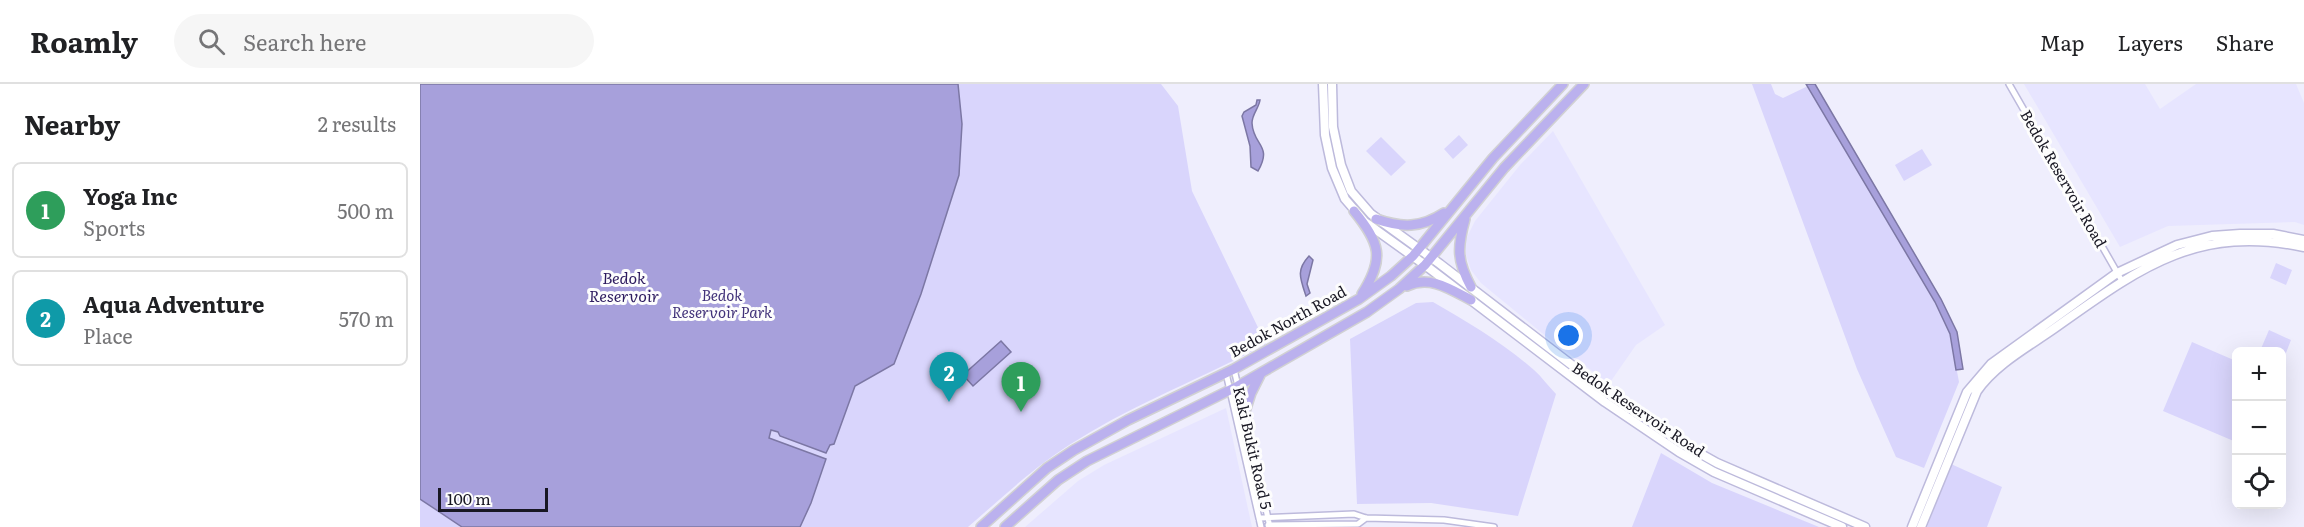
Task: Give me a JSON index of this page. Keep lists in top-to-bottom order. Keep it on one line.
{"streets":{"main road":["Bedok Reservoir Road","Bedok North Road"],"street":["Kaki Bukit Road 5"]},"crossings":[["Bedok Reservoir Road","Bedok North Road"],["Bedok North Road","Kaki Bukit Road 5"]],"water":["Bedok Reservoir"],"parks":["Bedok Reservoir Park"],"scale_bar":"100 m","page":{"header":"Roamly","search":"Search here","nav":["Map","Layers","Share"],"heading":["Nearby","2 results"],"list":[{"mark":"1","name":"Yoga Inc","note":"Sports","value":"500 m"},{"mark":"2","name":"Aqua Adventure","note":"Place","value":"570 m"}],"map_buttons":["+","−"],"pins":["2","1"],"scale":"100 m"}}
